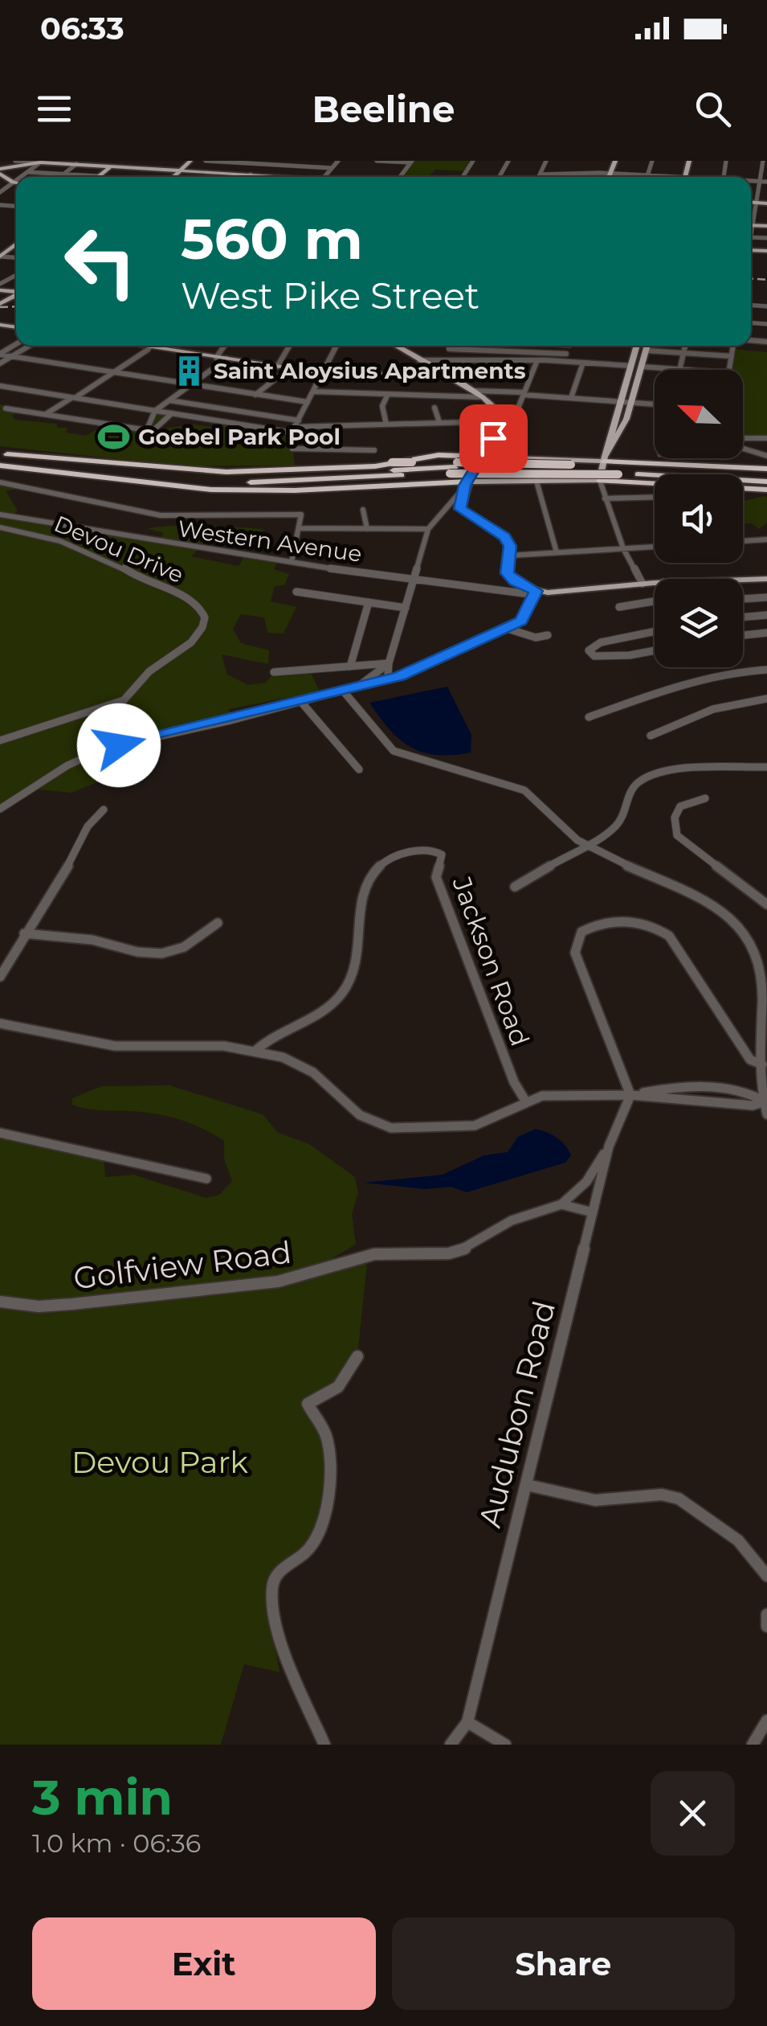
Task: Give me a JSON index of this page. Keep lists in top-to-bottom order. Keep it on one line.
{"streets":{"street":["Western Avenue","Devou Drive","Jackson Road","Golfview Road","Audubon Road"]},"parks":["Devou Park"],"places":{"building":["Saint Aloysius Apartments"],"sports":["Goebel Park Pool"]},"north":"top left","page":{"status":"06:33","header":"Beeline","turn":["560 m","West Pike Street"],"heading":["3 min","1.0 km · 06:36"],"buttons":["Exit","Share"]}}
